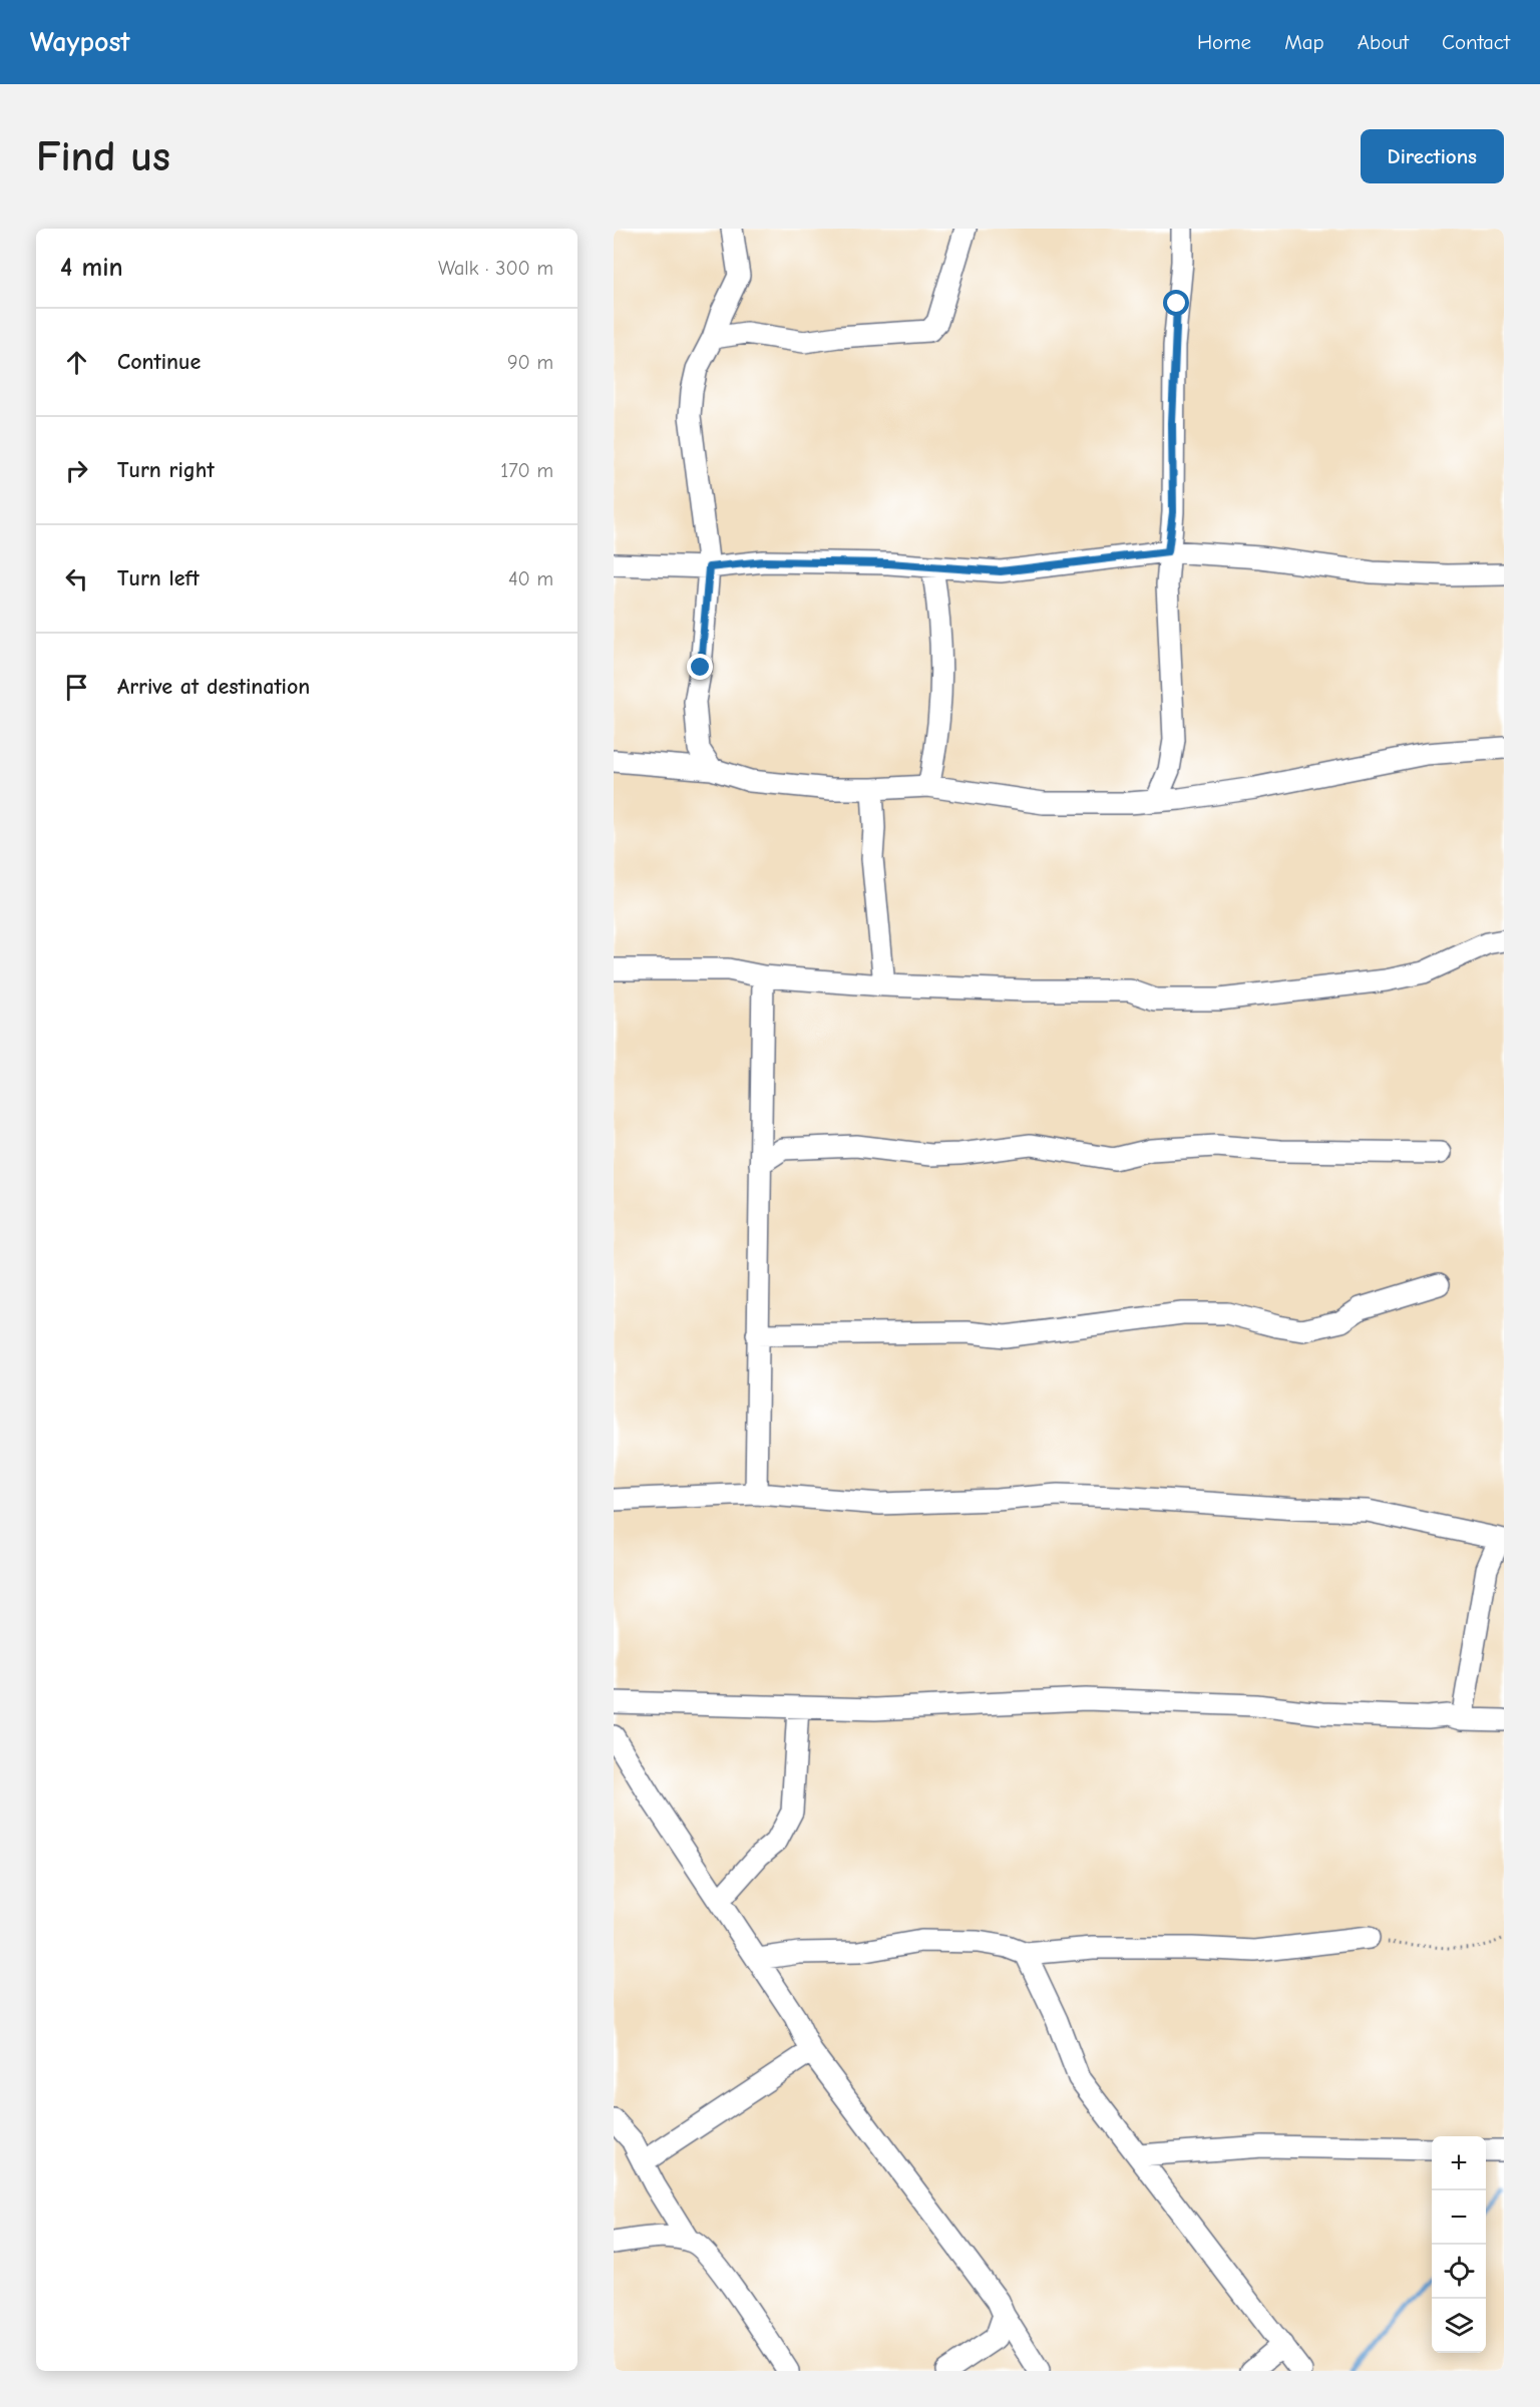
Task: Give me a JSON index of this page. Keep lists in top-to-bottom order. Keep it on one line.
{"page":{"header":"Waypost","nav":["Home","Map","About","Contact"],"buttons":"Directions","title":"Find us","heading":["4 min","Walk · 300 m"],"list":[["Continue","90 m"],["Turn right","170 m"],["Turn left","40 m"],"Arrive at destination"],"map_buttons":["+","−"]}}
